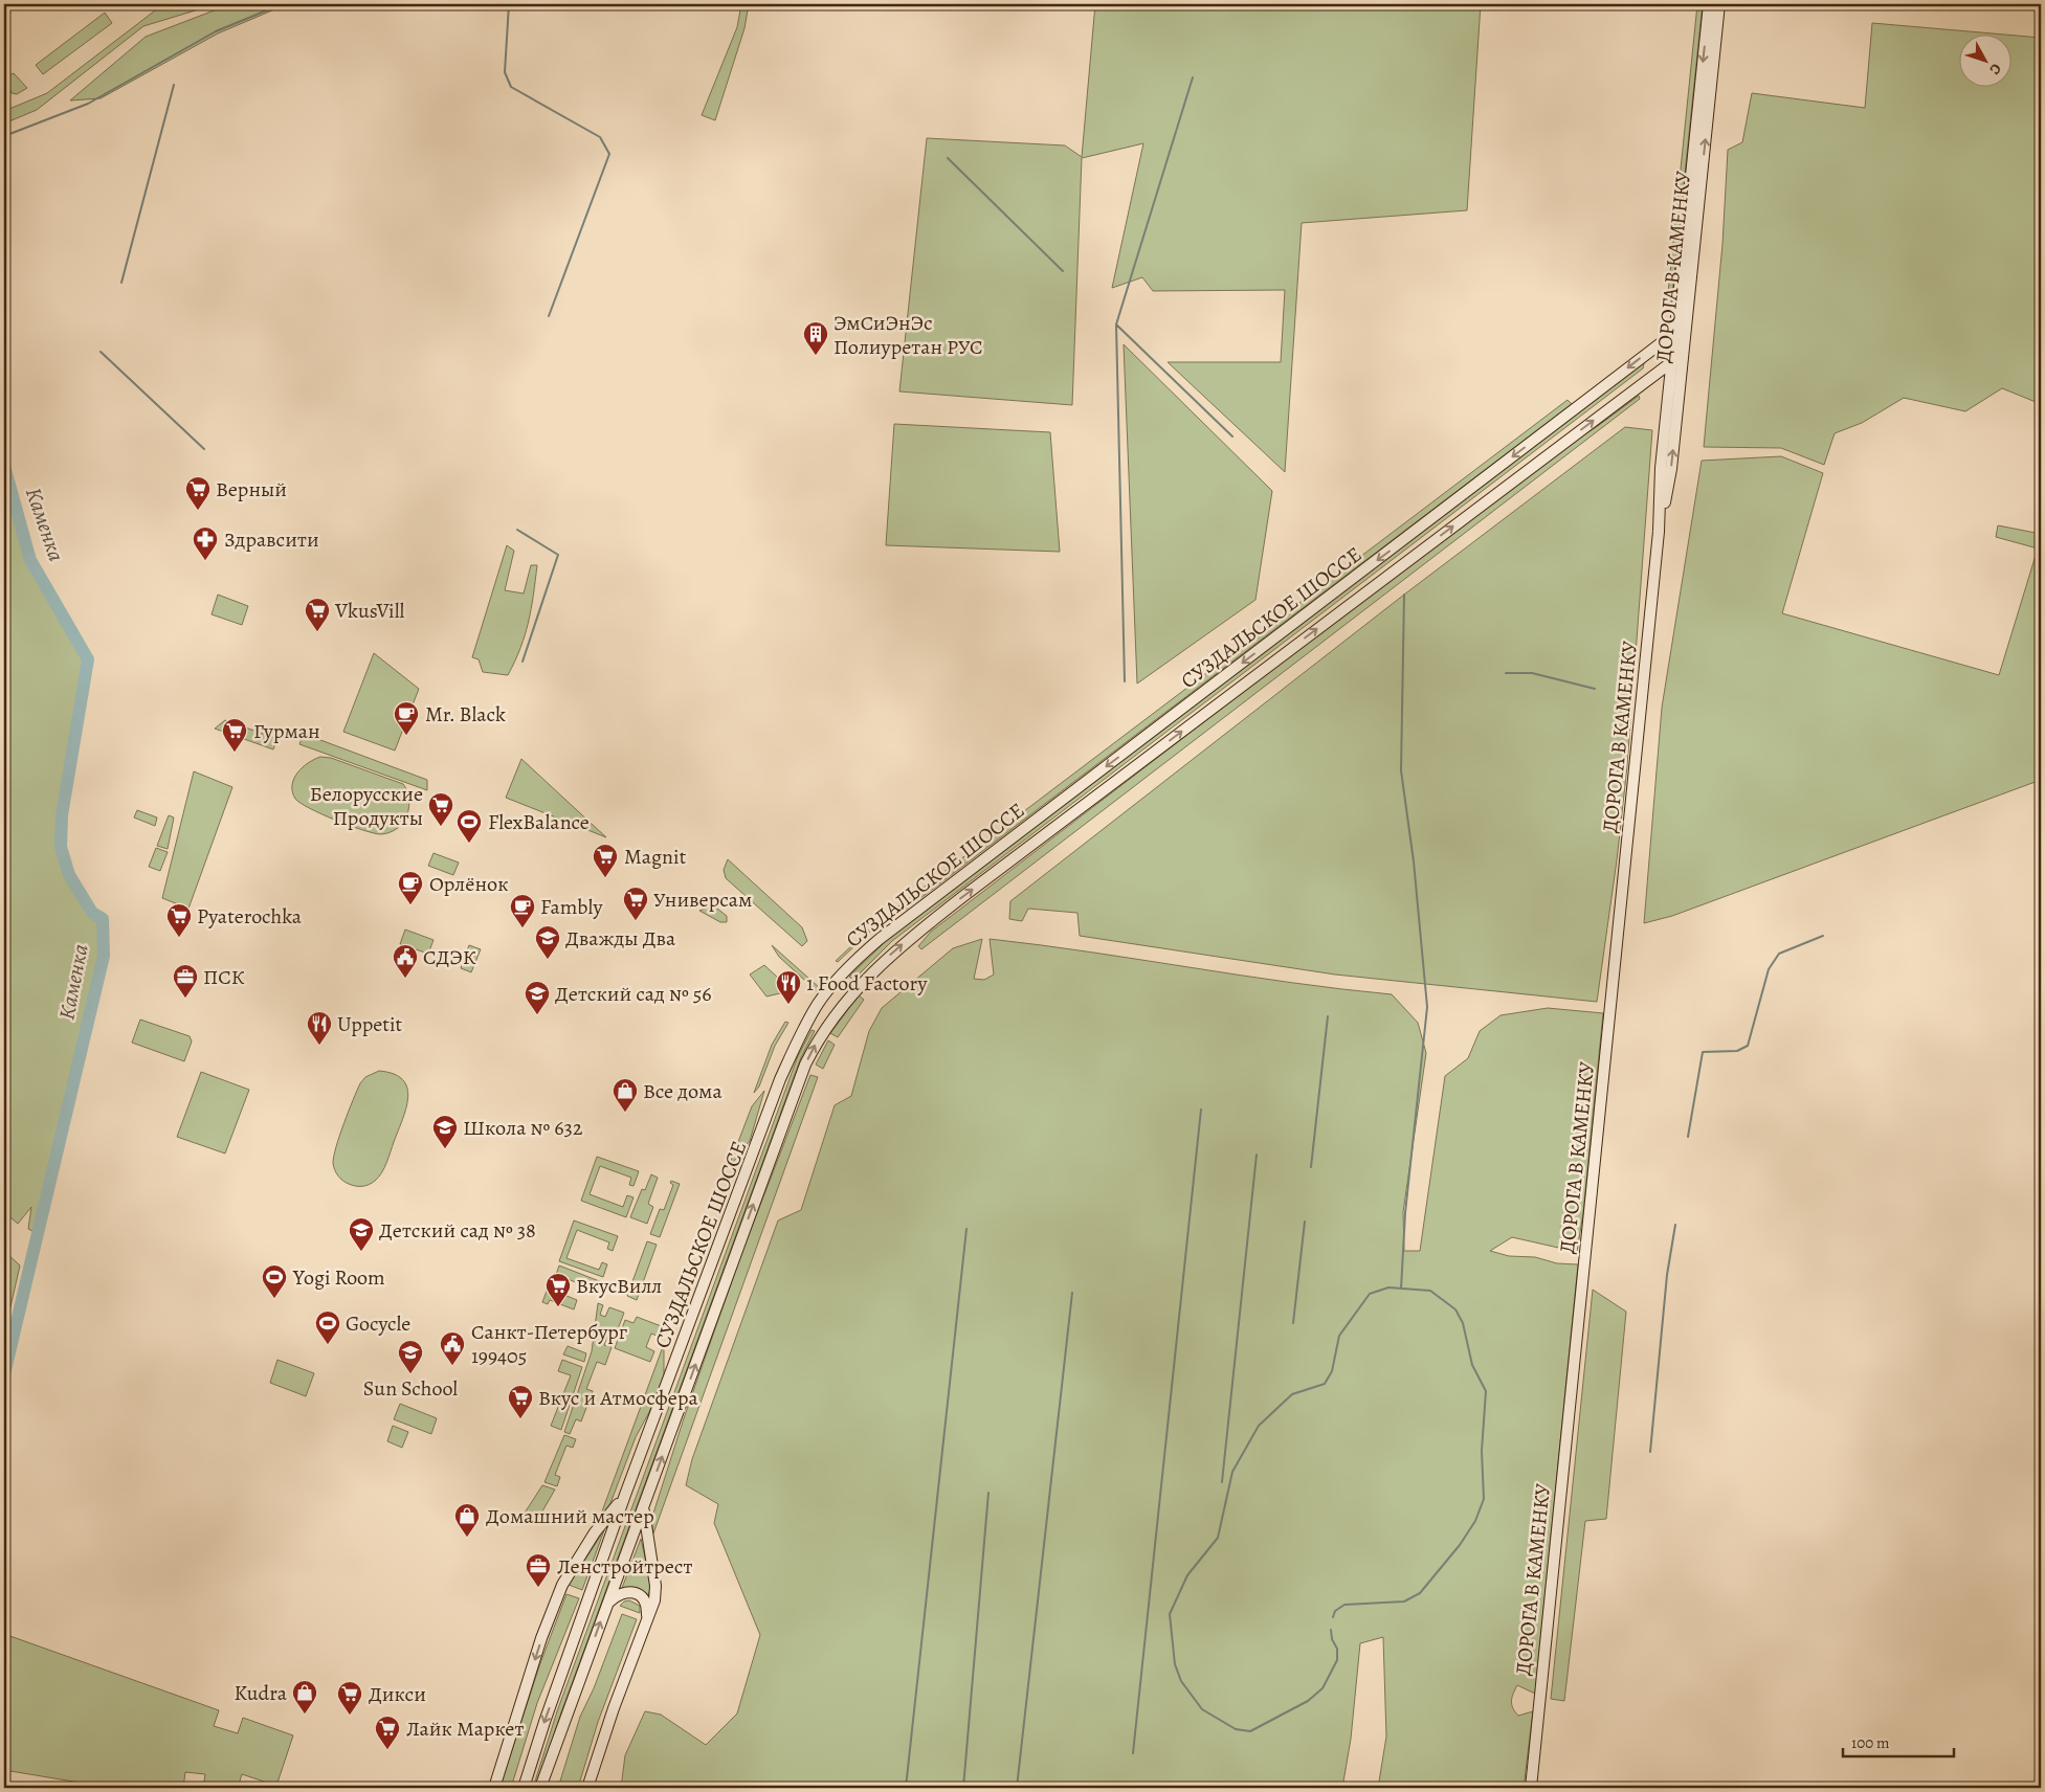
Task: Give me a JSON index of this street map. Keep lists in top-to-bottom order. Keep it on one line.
{"streets":{"main road":["ДОРОГА В КАМЕНКУ","СУЗДАЛЬСКОЕ ШОССЕ"]},"crossings":[["ДОРОГА В КАМЕНКУ","СУЗДАЛЬСКОЕ ШОССЕ"]],"water":["Каменка"],"places":{"building":["ЭмСиЭнЭс Полиуретан РУС"],"supermarket":["Верный","VkusVill","Гурман","Белорусские Продукты","Magnit","Универсам","Pyaterochka","ВкусВилл","Вкус и Атмосфера","Дикси","Лайк Маркет"],"pharmacy":["Здравсити"],"cafe":["Mr. Black","Орлёнок","Fambly"],"sports":["FlexBalance","Yogi Room","Gocycle"],"school or university":["Дважды Два","Детский сад № 56","Школа № 632","Детский сад № 38","Sun School"],"public building":["СДЭК","Санкт-Петербург 199405"],"office":["ПСК","Ленстройтрест"],"restaurant":["1 Food Factory","Uppetit"],"shop":["Все дома","Домашний мастер","Kudra"]},"scale_bar":"100 m","north":"bottom right"}
